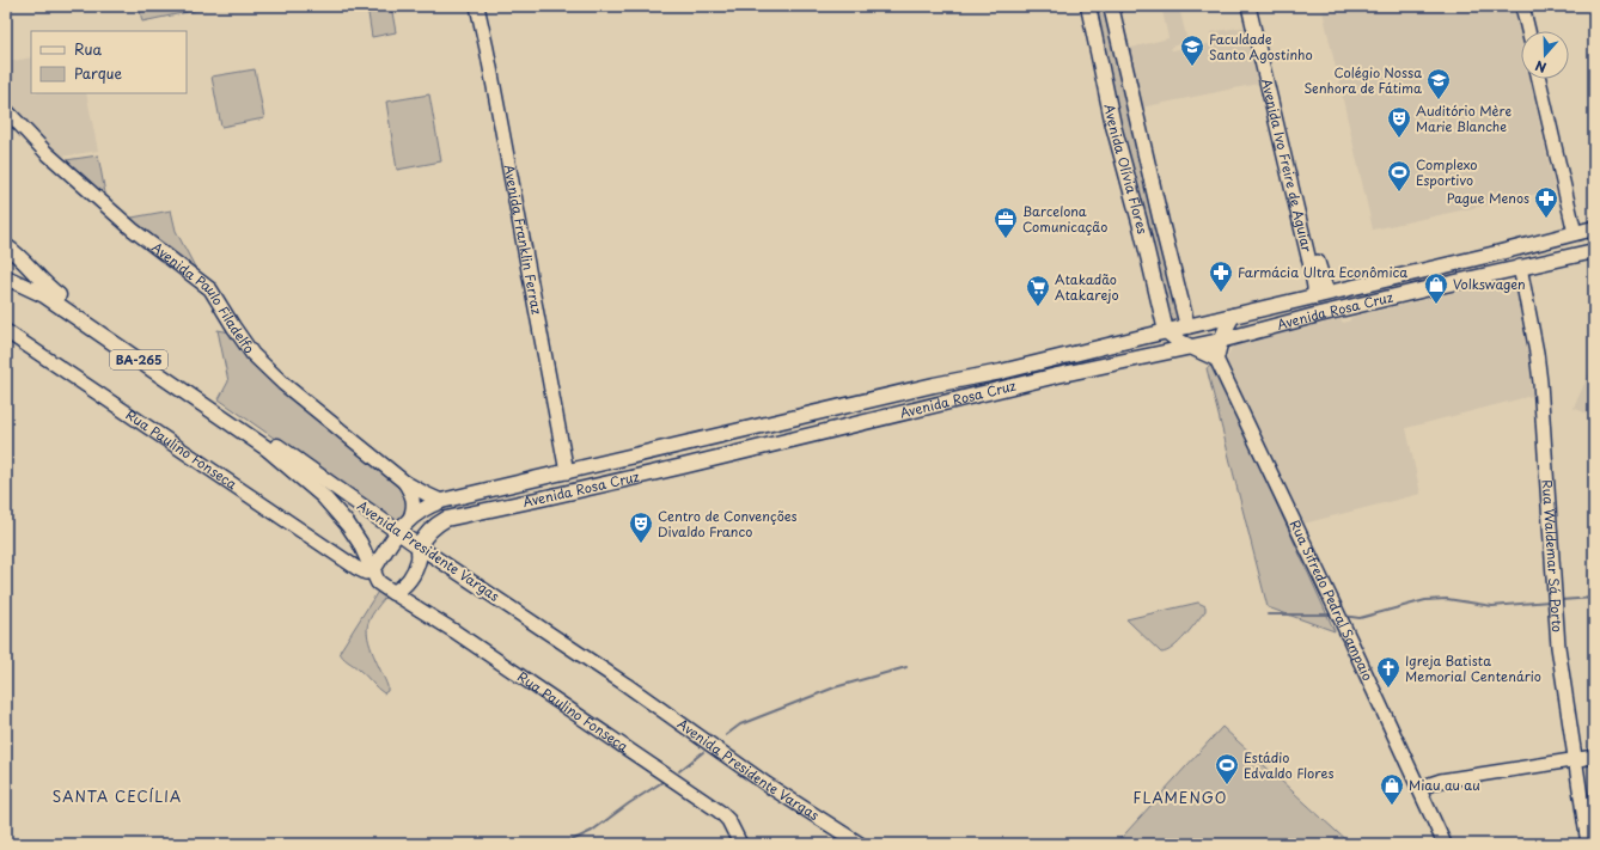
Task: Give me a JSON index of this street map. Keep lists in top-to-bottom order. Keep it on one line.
{"streets":{"main road":["Avenida Olívia Flores","Avenida Rosa Cruz","BA-265","Avenida Presidente Vargas"],"street":["Avenida Ivo Freire de Aguiar","Avenida Franklin Ferraz","Avenida Paulo Filadelfo","Rua Paulino Fonseca","Rua Waldemar Sá Porto","Rua Sifredo Pedral Sampaio"]},"crossings":[["Avenida Ivo Freire de Aguiar","Avenida Rosa Cruz"],["Avenida Olívia Flores","Avenida Rosa Cruz"],["Avenida Franklin Ferraz","Avenida Rosa Cruz"],["Avenida Paulo Filadelfo","Avenida Rosa Cruz"],["Avenida Rosa Cruz","Rua Paulino Fonseca"],["Avenida Rosa Cruz","Avenida Presidente Vargas"],["Avenida Rosa Cruz","Rua Waldemar Sá Porto"],["Rua Paulino Fonseca","Avenida Presidente Vargas"]],"districts":["SANTA CECÍLIA","FLAMENGO"],"places":{"school or university":["Faculdade Santo Agostinho","Colégio Nossa Senhora de Fátima"],"theatre":["Auditório Mère Marie Blanche","Centro de Convenções Divaldo Franco"],"sports":["Complexo Esportivo","Estádio Edvaldo Flores"],"pharmacy":["Pague Menos","Farmácia Ultra Econômica"],"office":["Barcelona Comunicação"],"shop":["Volkswagen","Miau au au"],"supermarket":["Atakadão Atakarejo"],"church":["Igreja Batista Memorial Centenário"]},"legend":["Rua","Parque"],"north":"bottom"}
